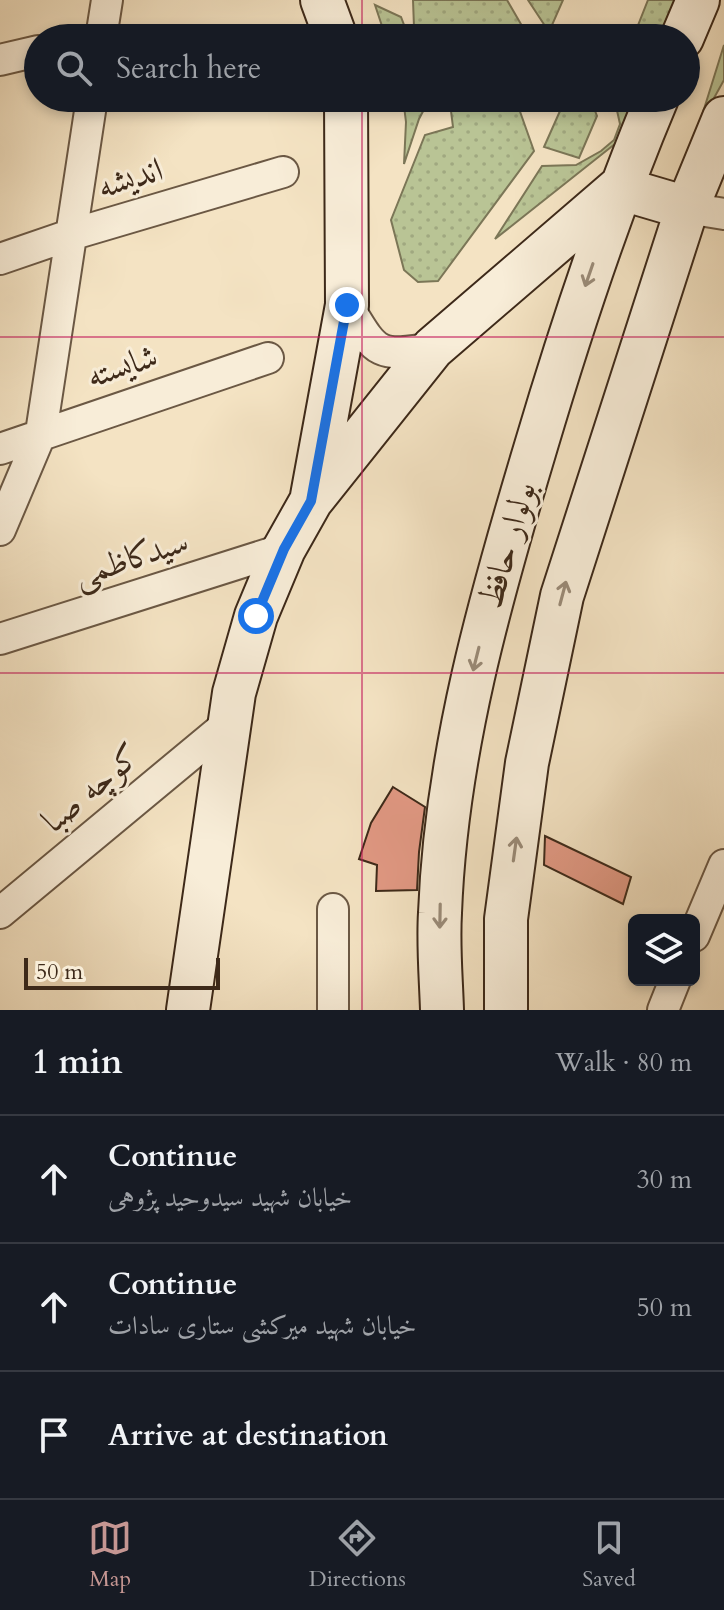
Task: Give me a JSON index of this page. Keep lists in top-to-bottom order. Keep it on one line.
{"streets":{"main road":["بولوار حافظ"],"street":["اندیشه","شایسته","سیدکاظمی","کوچه صبا"]},"scale_bar":"50 m","page":{"search":"Search here","scale":"50 m","heading":["1 min","Walk · 80 m"],"list":[["Continue","خیابان شهید سیدوحید پژوهی","30 m"],["Continue","خیابان شهید میرکشی ستاری سادات","50 m"],"Arrive at destination"],"nav":["Map","Directions","Saved"]}}
